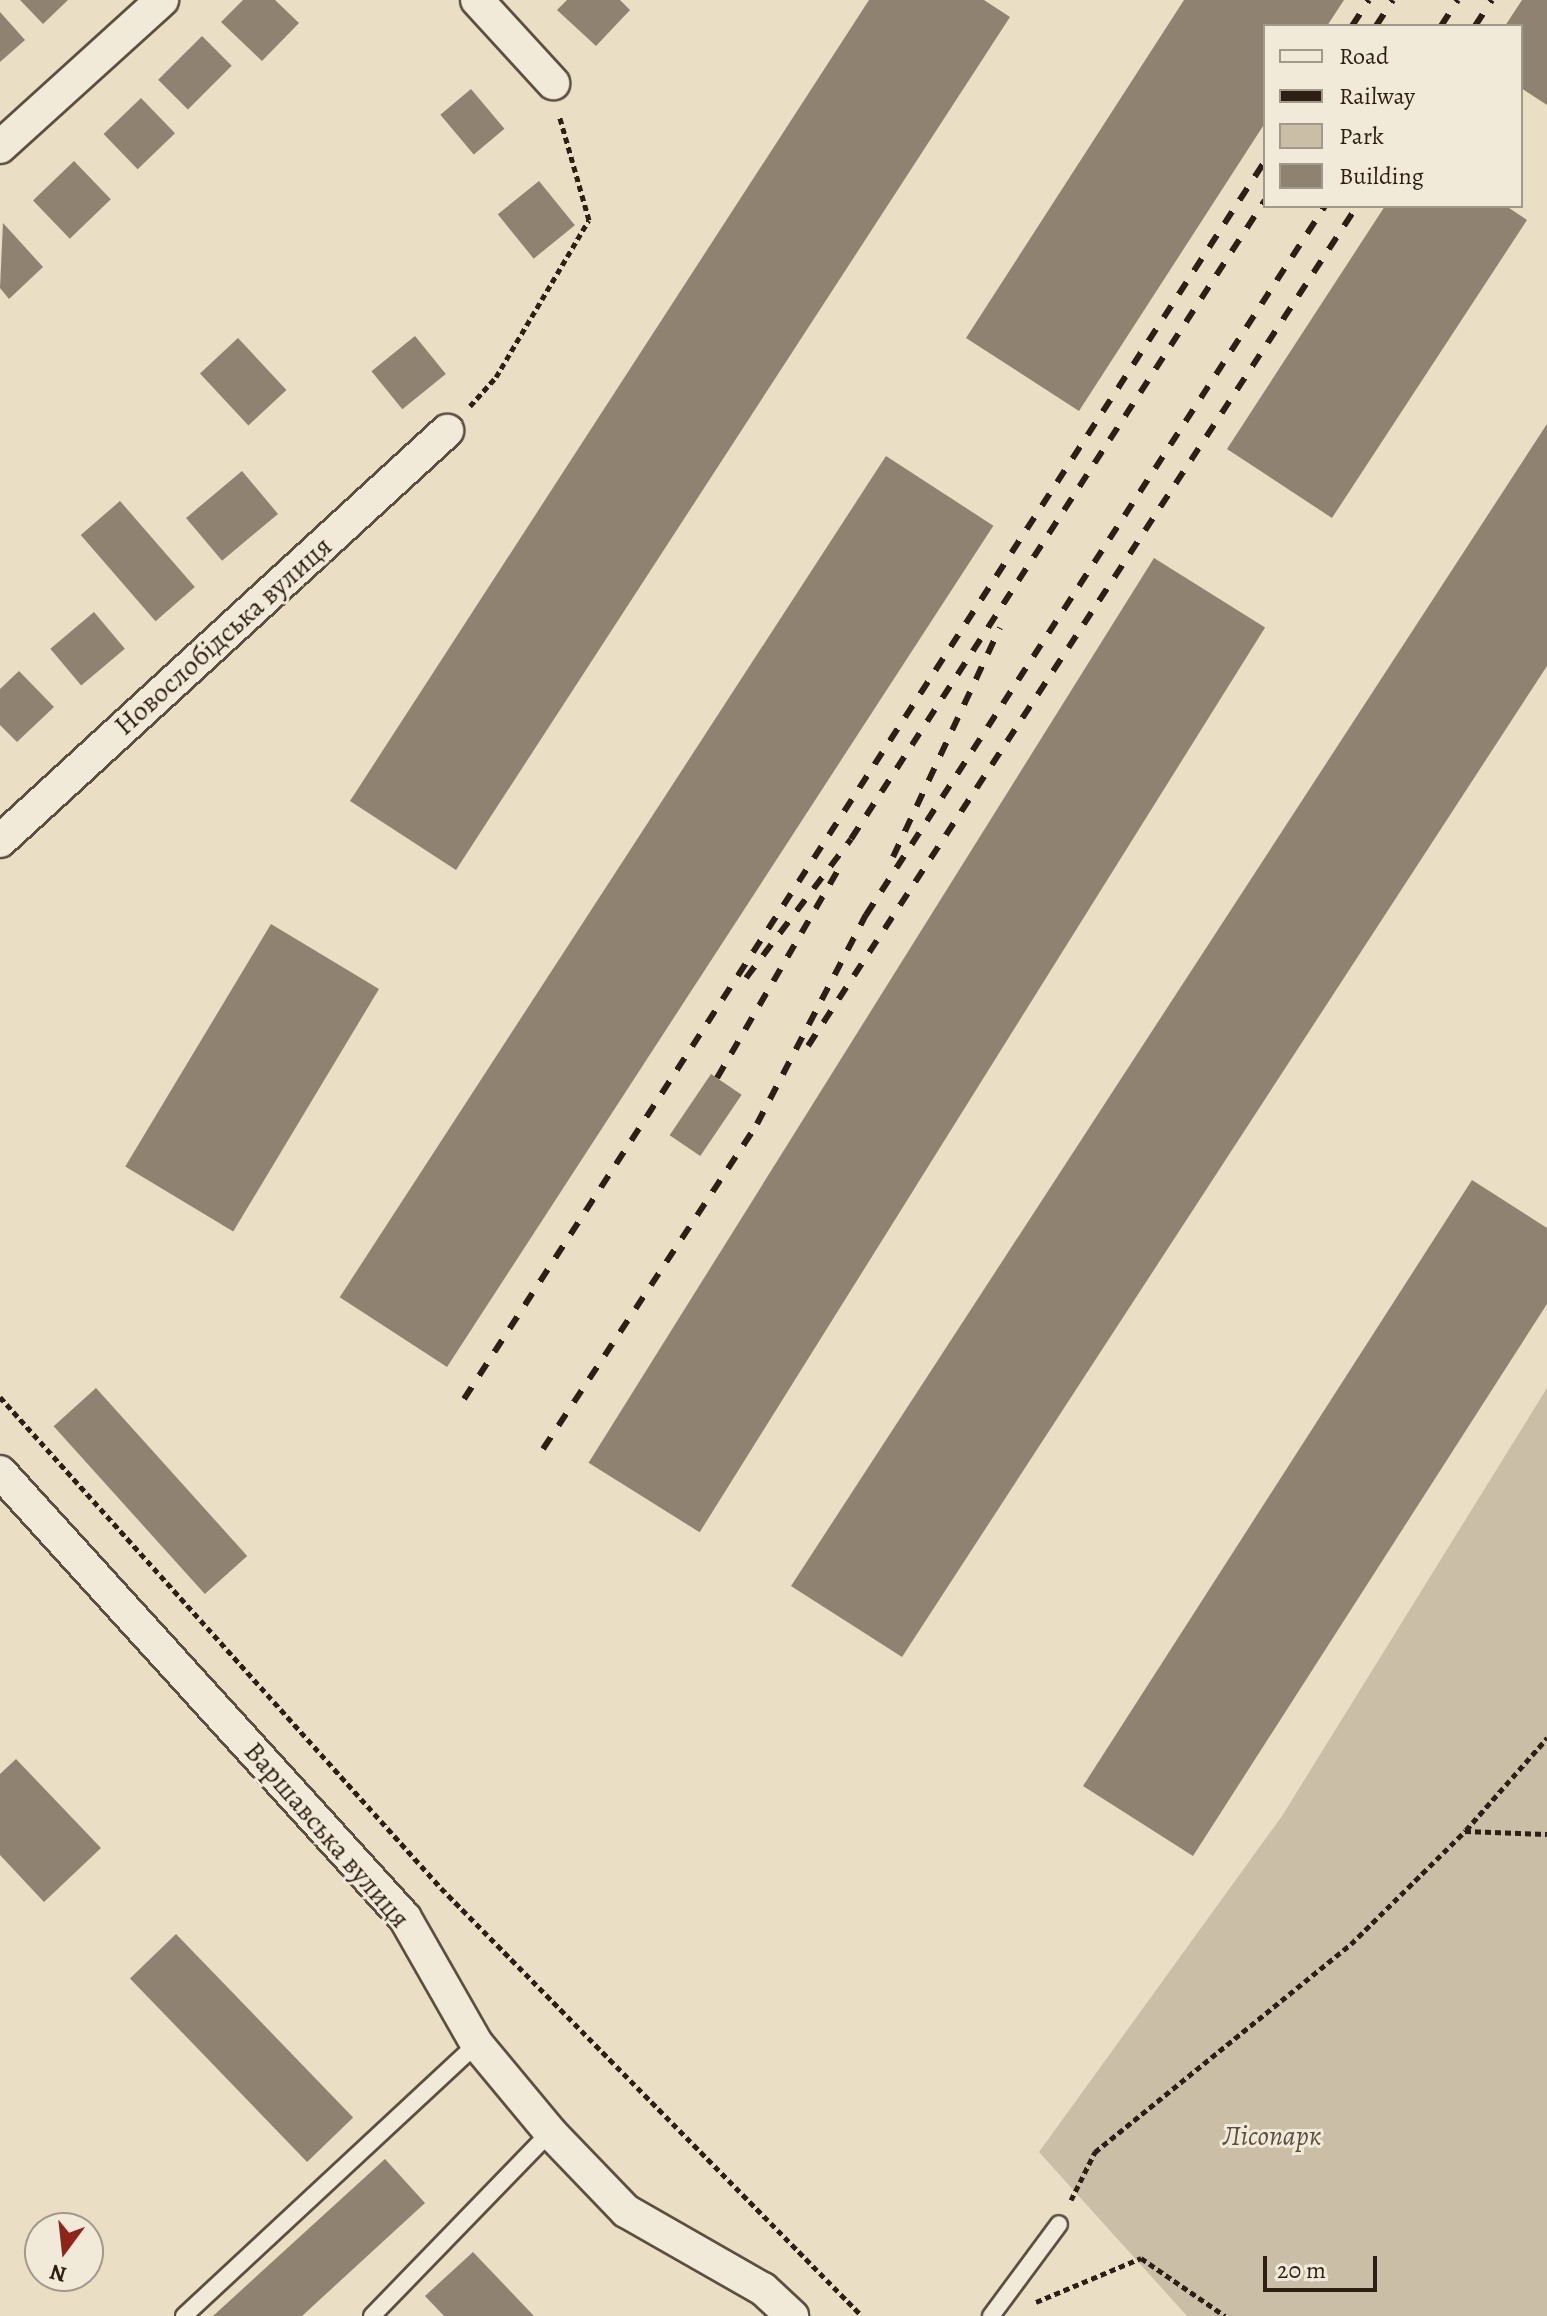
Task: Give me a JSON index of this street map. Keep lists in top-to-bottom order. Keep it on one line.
{"streets":{"street":["Новослобідська вулиця","Варшавська вулиця"]},"parks":["Лісопарк"],"legend":["Road","Railway","Park","Building"],"scale_bar":"20 m","north":"bottom"}
